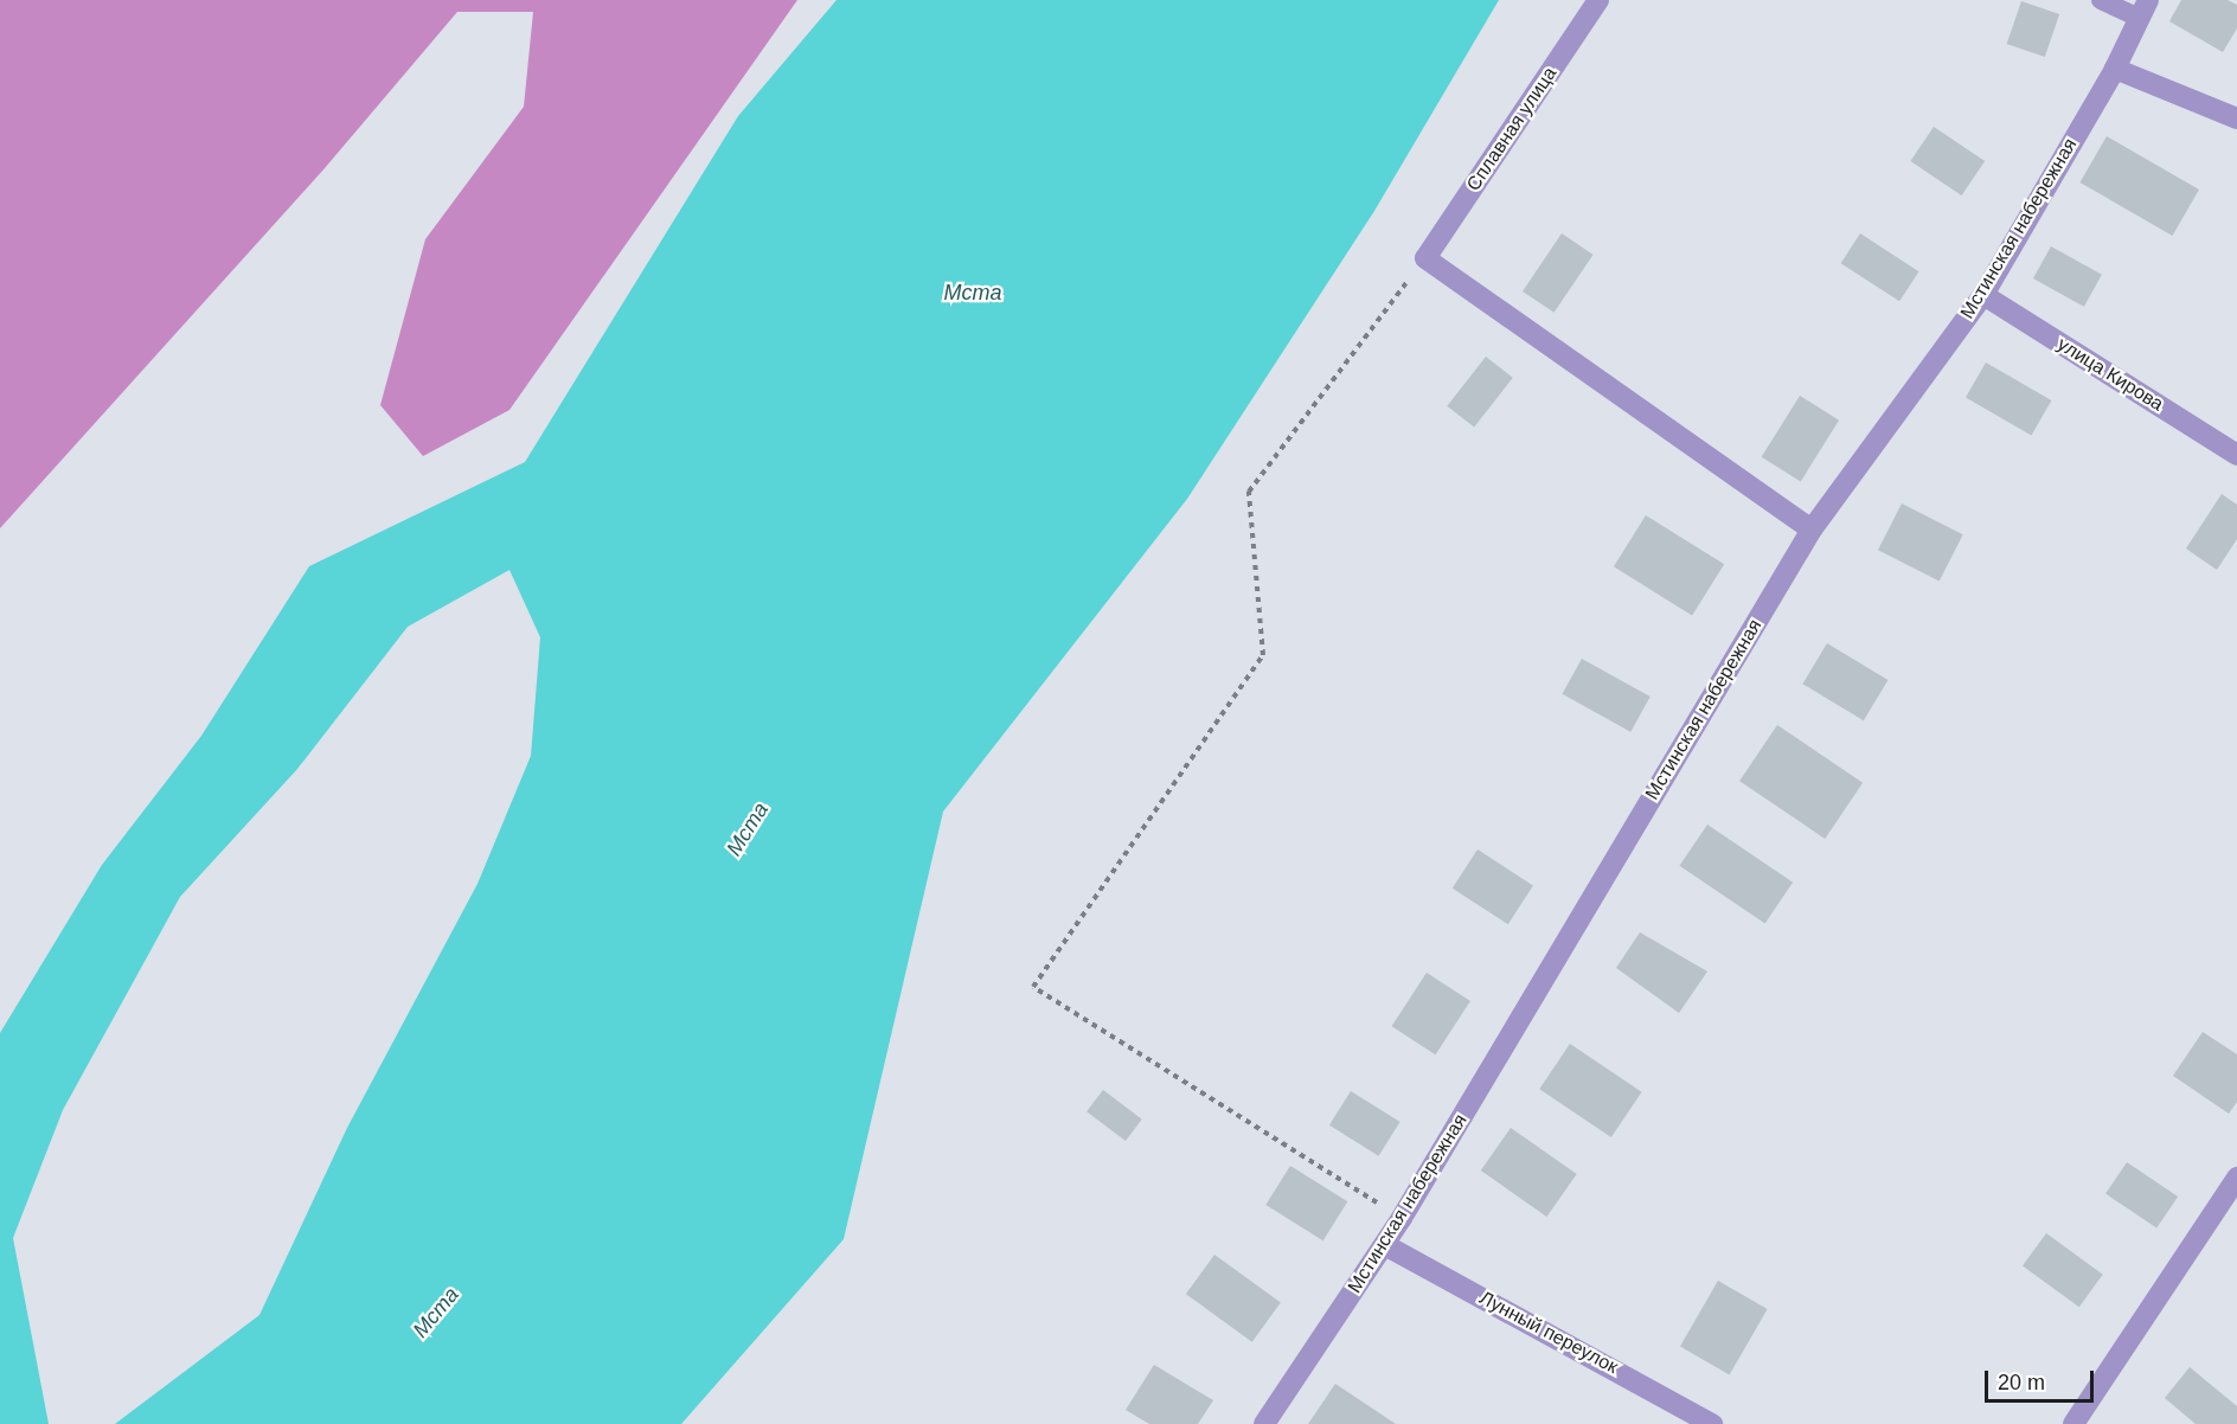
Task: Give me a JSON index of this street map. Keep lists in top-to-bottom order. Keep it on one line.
{"streets":{"street":["Сплавная улица","Мстинская набережная","улица Кирова","Лунный переулок"]},"crossings":[["Мстинская набережная","улица Кирова"],["Мстинская набережная","Лунный переулок"]],"water":["Мста"],"scale_bar":"20 m"}
